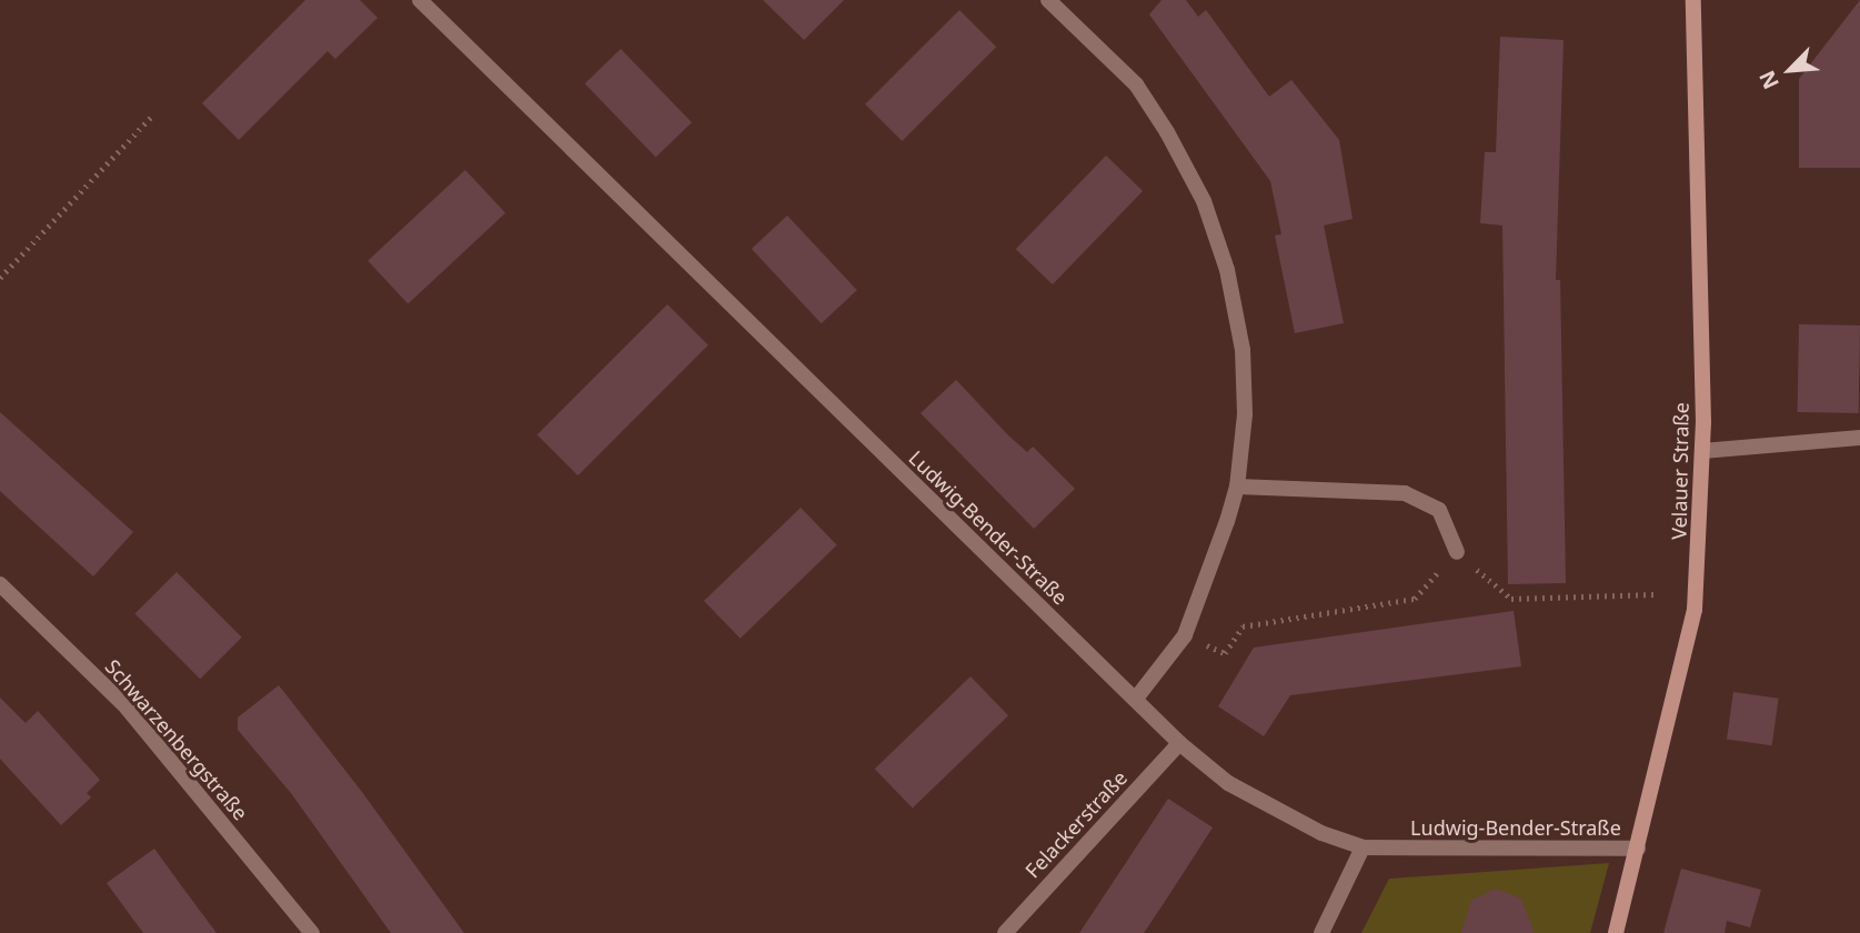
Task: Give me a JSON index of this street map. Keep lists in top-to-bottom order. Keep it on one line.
{"streets":{"main road":["Velauer Straße"],"street":["Ludwig-Bender-Straße","Schwarzenbergstraße","Felackerstraße"]},"crossings":[["Velauer Straße","Ludwig-Bender-Straße"],["Ludwig-Bender-Straße","Felackerstraße"]],"north":"bottom left"}
